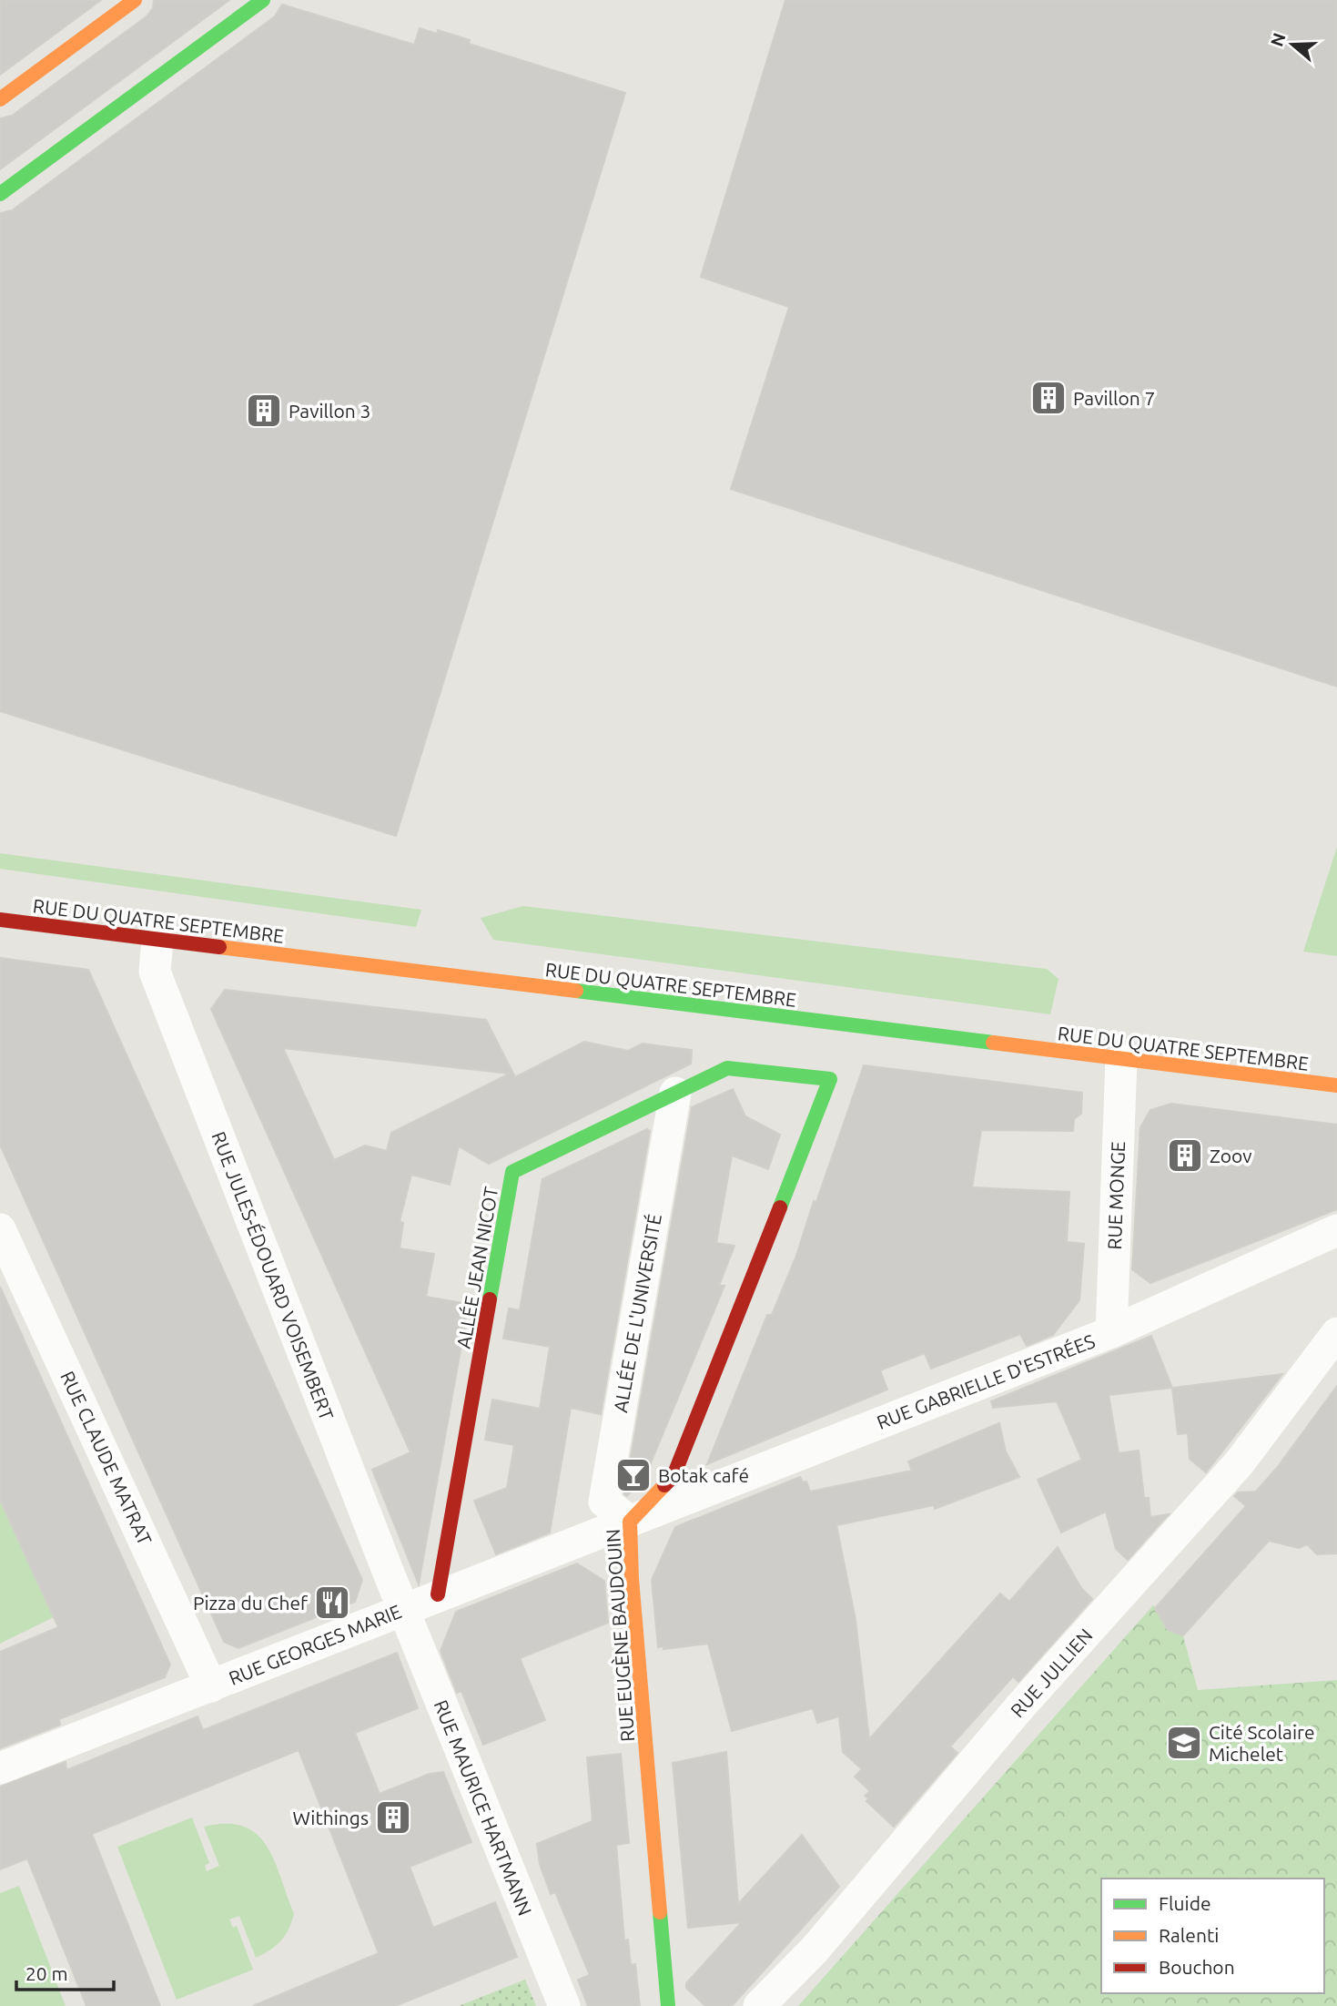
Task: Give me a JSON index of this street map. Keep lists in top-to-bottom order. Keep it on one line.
{"streets":{"main road":["RUE DU QUATRE SEPTEMBRE","ALLÉE JEAN NICOT","RUE EUGÈNE BAUDOUIN"],"street":["RUE MONGE","RUE JULES-ÉDOUARD VOISEMBERT","ALLÉE DE L'UNIVERSITÉ","RUE GABRIELLE D'ESTRÉES","RUE CLAUDE MATRAT","RUE GEORGES MARIE","RUE JULLIEN","RUE MAURICE HARTMANN"]},"crossings":[["RUE DU QUATRE SEPTEMBRE","RUE MONGE"],["RUE DU QUATRE SEPTEMBRE","RUE JULES-ÉDOUARD VOISEMBERT"],["RUE MONGE","RUE GABRIELLE D'ESTRÉES"],["ALLÉE JEAN NICOT","ALLÉE DE L'UNIVERSITÉ"],["ALLÉE JEAN NICOT","RUE EUGÈNE BAUDOUIN"],["ALLÉE JEAN NICOT","RUE GEORGES MARIE"],["RUE JULES-ÉDOUARD VOISEMBERT","RUE GEORGES MARIE"],["RUE JULES-ÉDOUARD VOISEMBERT","RUE MAURICE HARTMANN"],["ALLÉE DE L'UNIVERSITÉ","RUE GABRIELLE D'ESTRÉES"],["ALLÉE DE L'UNIVERSITÉ","RUE EUGÈNE BAUDOUIN"],["ALLÉE DE L'UNIVERSITÉ","RUE GEORGES MARIE"],["RUE GABRIELLE D'ESTRÉES","RUE EUGÈNE BAUDOUIN"],["RUE GABRIELLE D'ESTRÉES","RUE GEORGES MARIE"],["RUE CLAUDE MATRAT","RUE GEORGES MARIE"],["RUE EUGÈNE BAUDOUIN","RUE GEORGES MARIE"],["RUE GEORGES MARIE","RUE MAURICE HARTMANN"]],"places":{"building":["Pavillon 7","Pavillon 3","Zoov","Withings"],"bar":["Botak café"],"restaurant":["Pizza du Chef"],"school or university":["Cité Scolaire Michelet"]},"legend":["Fluide","Ralenti","Bouchon"],"scale_bar":"20 m","north":"left"}
